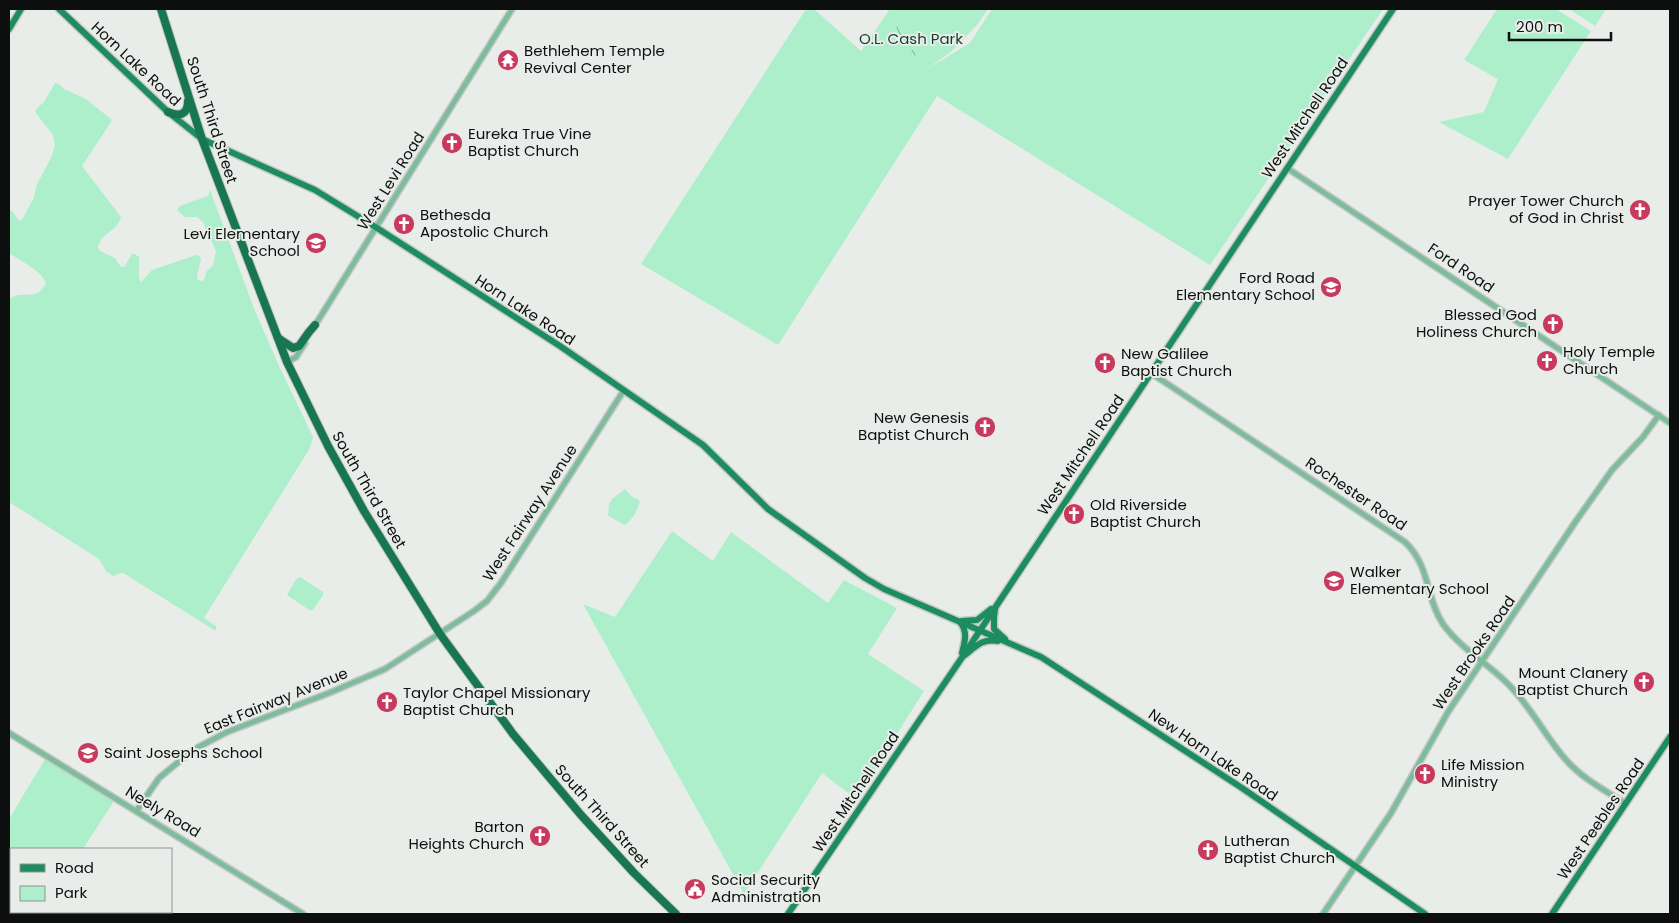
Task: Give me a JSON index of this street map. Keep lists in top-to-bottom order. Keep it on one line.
{"streets":{"highway":["South Third Street"],"main road":["Horn Lake Road","West Mitchell Road","New Horn Lake Road","West Peebles Road"],"street":["West Levi Road","Ford Road","Rochester Road","West Fairway Avenue","West Brooks Road","East Fairway Avenue","Neely Road"]},"crossings":[["Horn Lake Road","West Mitchell Road"],["Horn Lake Road","South Third Street"],["Horn Lake Road","West Levi Road"],["Horn Lake Road","West Fairway Avenue"],["Horn Lake Road","New Horn Lake Road"],["West Mitchell Road","Ford Road"],["West Mitchell Road","Rochester Road"],["West Mitchell Road","New Horn Lake Road"],["South Third Street","West Levi Road"],["South Third Street","West Fairway Avenue"],["South Third Street","East Fairway Avenue"],["Ford Road","West Brooks Road"],["Rochester Road","West Brooks Road"],["Rochester Road","West Peebles Road"],["West Fairway Avenue","East Fairway Avenue"],["West Brooks Road","New Horn Lake Road"],["East Fairway Avenue","Neely Road"]],"parks":["O.L. Cash Park"],"places":{"temple":["Bethlehem Temple Revival Center"],"church":["Eureka True Vine Baptist Church","Prayer Tower Church of God in Christ","Bethesda Apostolic Church","Blessed God Holiness Church","Holy Temple Church","New Galilee Baptist Church","New Genesis Baptist Church","Old Riverside Baptist Church","Mount Clanery Baptist Church","Taylor Chapel Missionary Baptist Church","Life Mission Ministry","Barton Heights Church","Lutheran Baptist Church"],"school or university":["Levi Elementary School","Ford Road Elementary School","Walker Elementary School","Saint Josephs School"],"public building":["Social Security Administration"]},"legend":["Road","Park"],"scale_bar":"200 m"}
